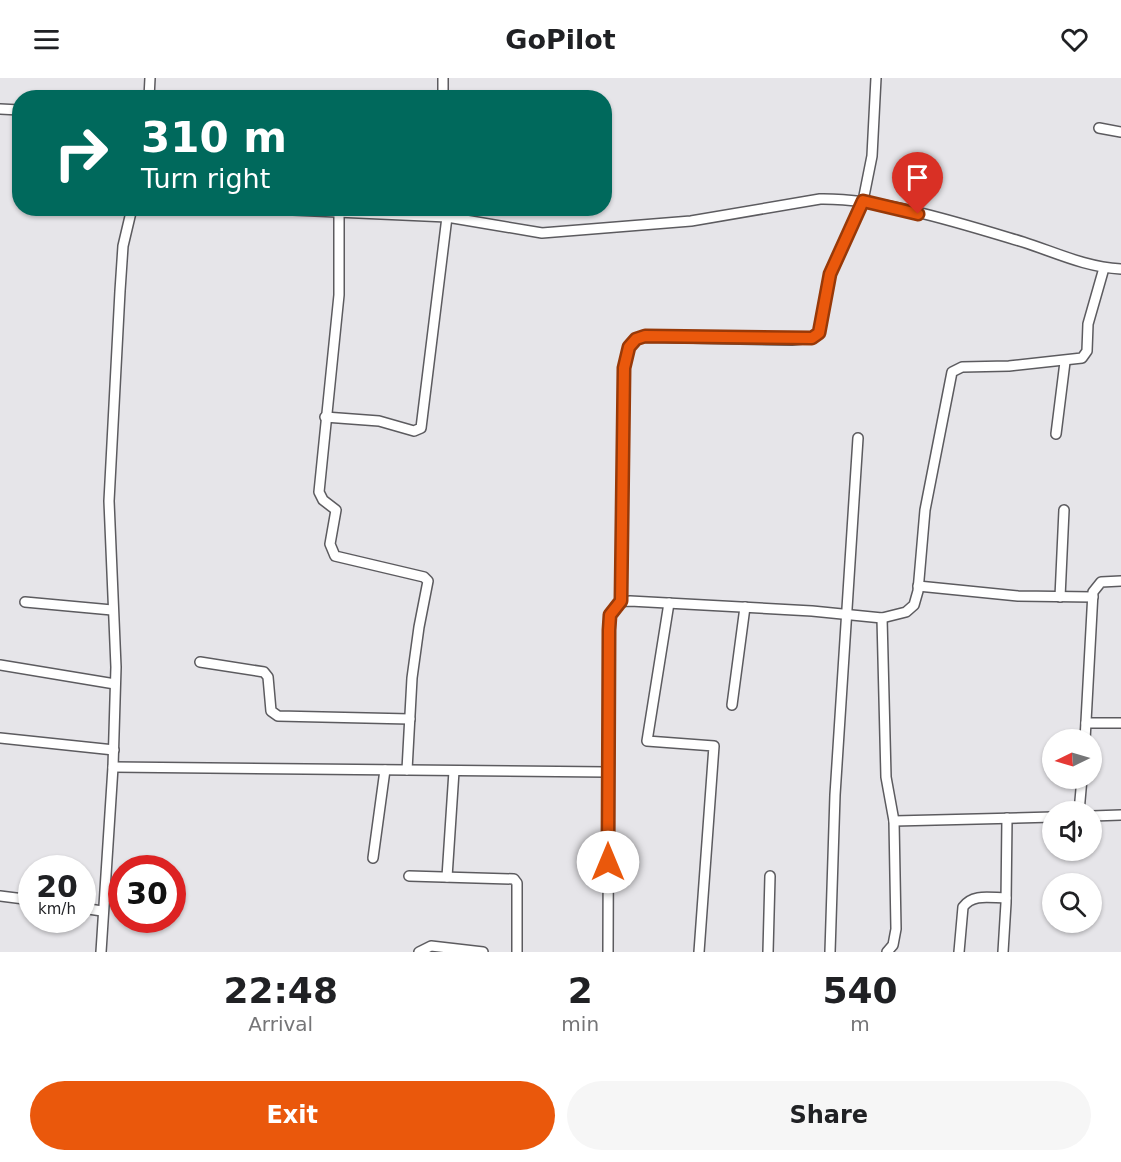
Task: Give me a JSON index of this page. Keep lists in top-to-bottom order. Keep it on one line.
{"north":"left","page":{"header":"GoPilot","turn":["310 m","Turn right"],"speed":"20 km/h","limit":"30","eta":["22:48","Arrival","2","min","540","m"],"buttons":["Exit","Share"]}}
